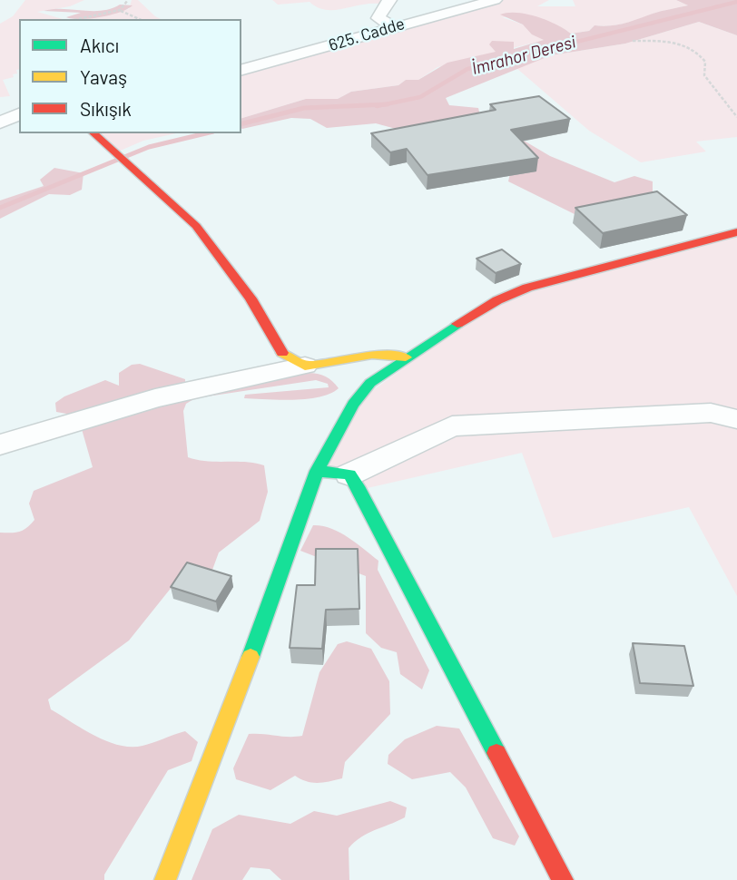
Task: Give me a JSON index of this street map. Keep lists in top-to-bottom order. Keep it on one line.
{"streets":{"street":["625. Cadde"]},"water":["İmrahor Deresi"],"legend":["Akıcı","Yavaş","Sıkışık"]}
